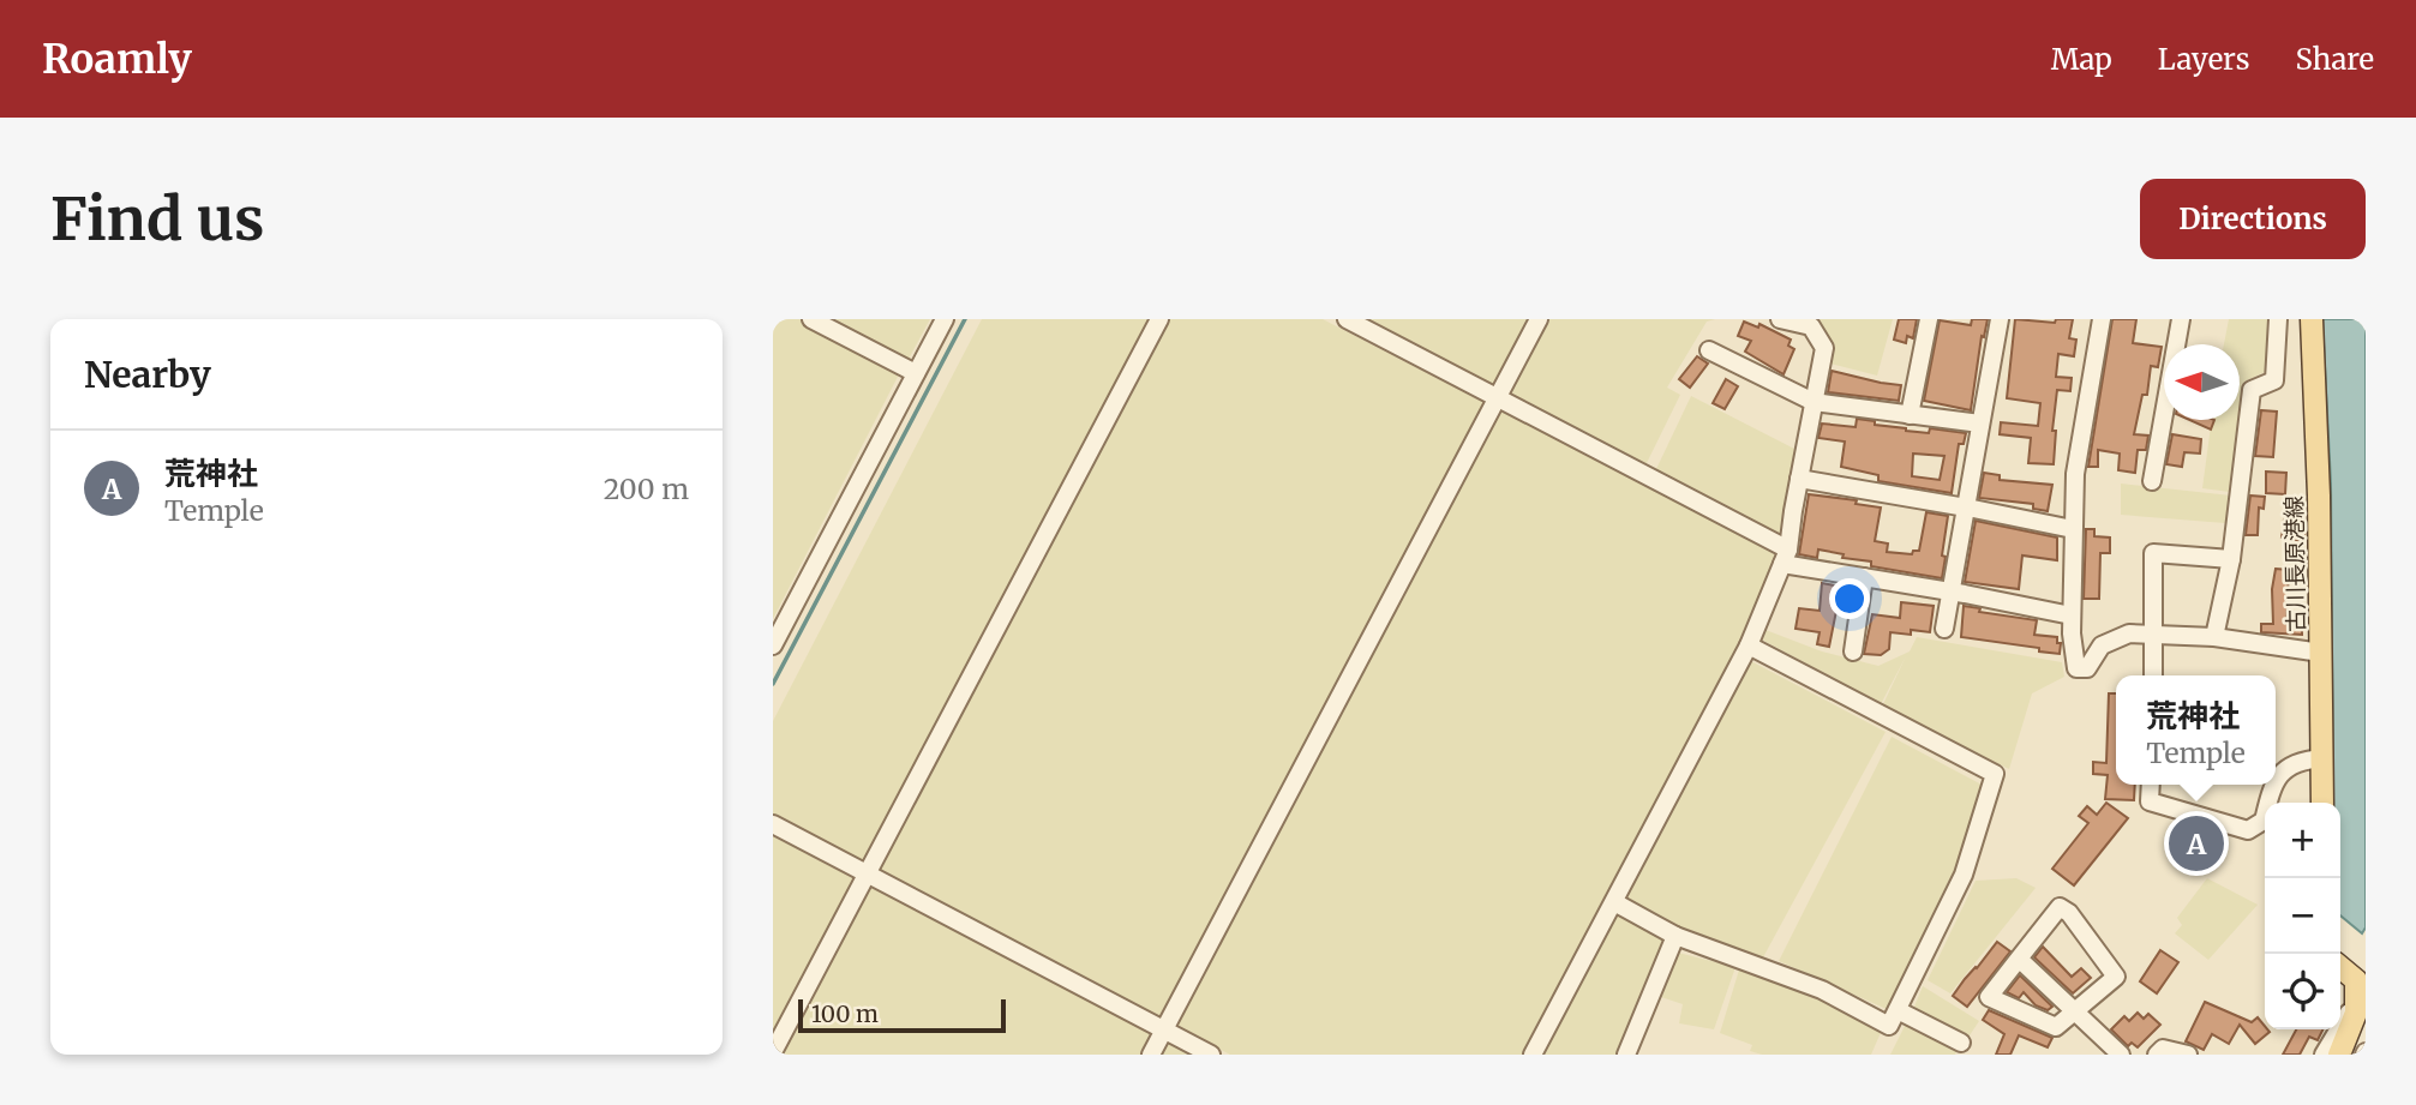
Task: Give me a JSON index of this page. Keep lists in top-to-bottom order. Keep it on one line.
{"streets":{"main road":["古川長原港線"]},"scale_bar":"100 m","north":"left","page":{"header":"Roamly","nav":["Map","Layers","Share"],"buttons":"Directions","title":"Find us","heading":"Nearby","list":[{"mark":"A","name":"荒神社","note":"Temple","value":"200 m"}],"popup":["荒神社","Temple"],"map_buttons":["+","−"],"pins":"A","scale":"100 m"}}
